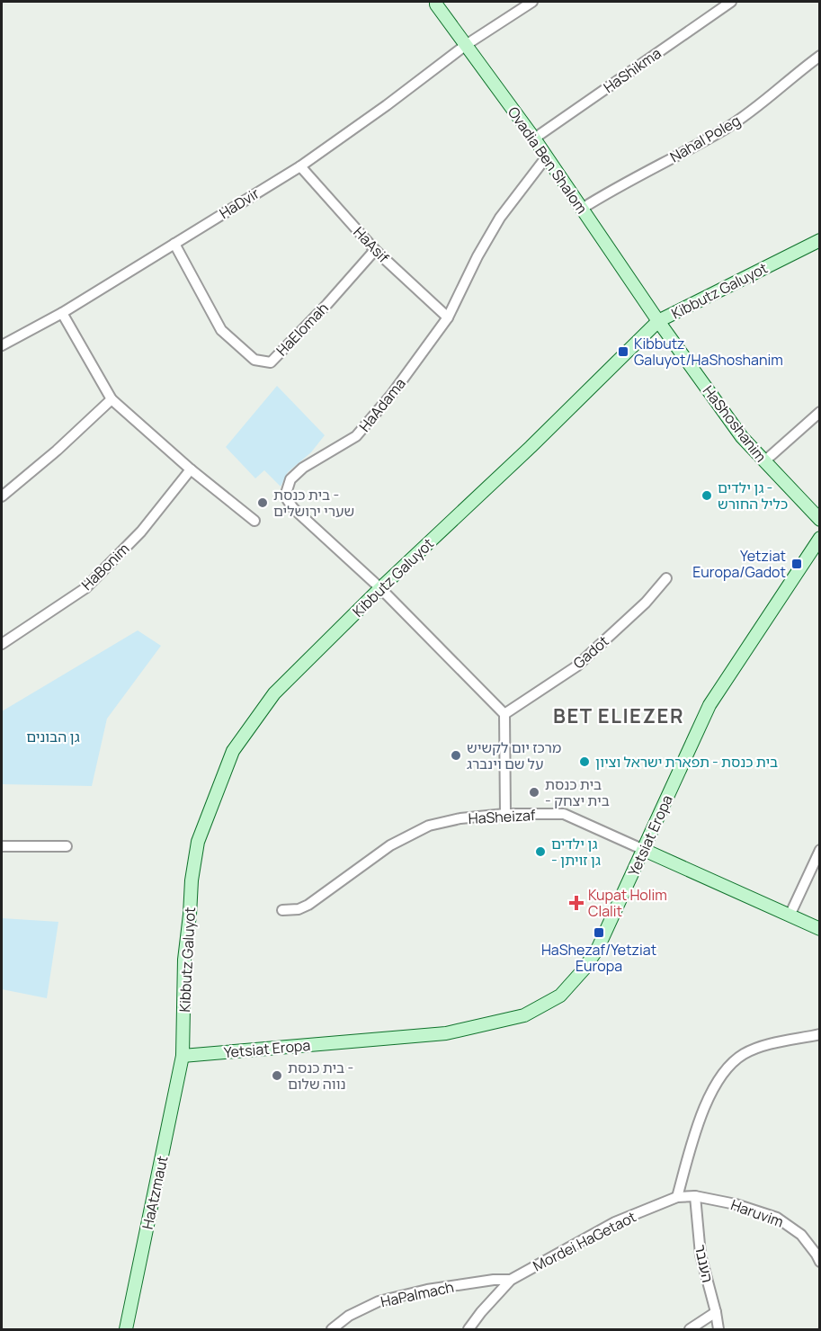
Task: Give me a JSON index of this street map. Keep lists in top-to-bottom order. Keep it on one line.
{"streets":{"street":["HaShikma","Nahal Poleg","Ovadia Ben Shalom","HaDvir","HaAsif","Kibbutz Galuyot","HaElomah","HaAdama","HaShoshanim","HaBonim","Gadot","HaSheizaf","Yetsiat Eropa","HaAtzmaut","Haruvim","Mordei HaGetaot","הענבר","HaPalmach"]},"crossings":[["HaShikma","Ovadia Ben Shalom"],["Nahal Poleg","Ovadia Ben Shalom"],["Ovadia Ben Shalom","HaDvir"],["Ovadia Ben Shalom","Kibbutz Galuyot"],["Ovadia Ben Shalom","HaShoshanim"],["HaDvir","HaAsif"],["HaDvir","HaElomah"],["HaAsif","HaElomah"],["HaAsif","HaAdama"],["Kibbutz Galuyot","HaAdama"],["Kibbutz Galuyot","HaShoshanim"],["Kibbutz Galuyot","Yetsiat Eropa"],["Kibbutz Galuyot","HaAtzmaut"],["HaSheizaf","Yetsiat Eropa"],["Yetsiat Eropa","HaAtzmaut"],["Haruvim","Mordei HaGetaot"],["Haruvim","הענבר"],["Mordei HaGetaot","HaPalmach"]],"districts":["BET ELIEZER"],"parks":["גן הבונים"],"places":{"transit":["Kibbutz Galuyot/HaShoshanim","Yetziat Europa/Gadot","HaShezaf/Yetziat Europa"],"other":["גן ילדים - כליל החורש","בית כנסת - שערי ירושלים","מרכז יום לקשיש על שם וינברג","בית כנסת - תפארת ישראל וציון","בית כנסת - בית יצחק","גן ילדים - גן זויתן","בית כנסת - נווה שלום"],"health":["Kupat Holim Clalit"]}}
